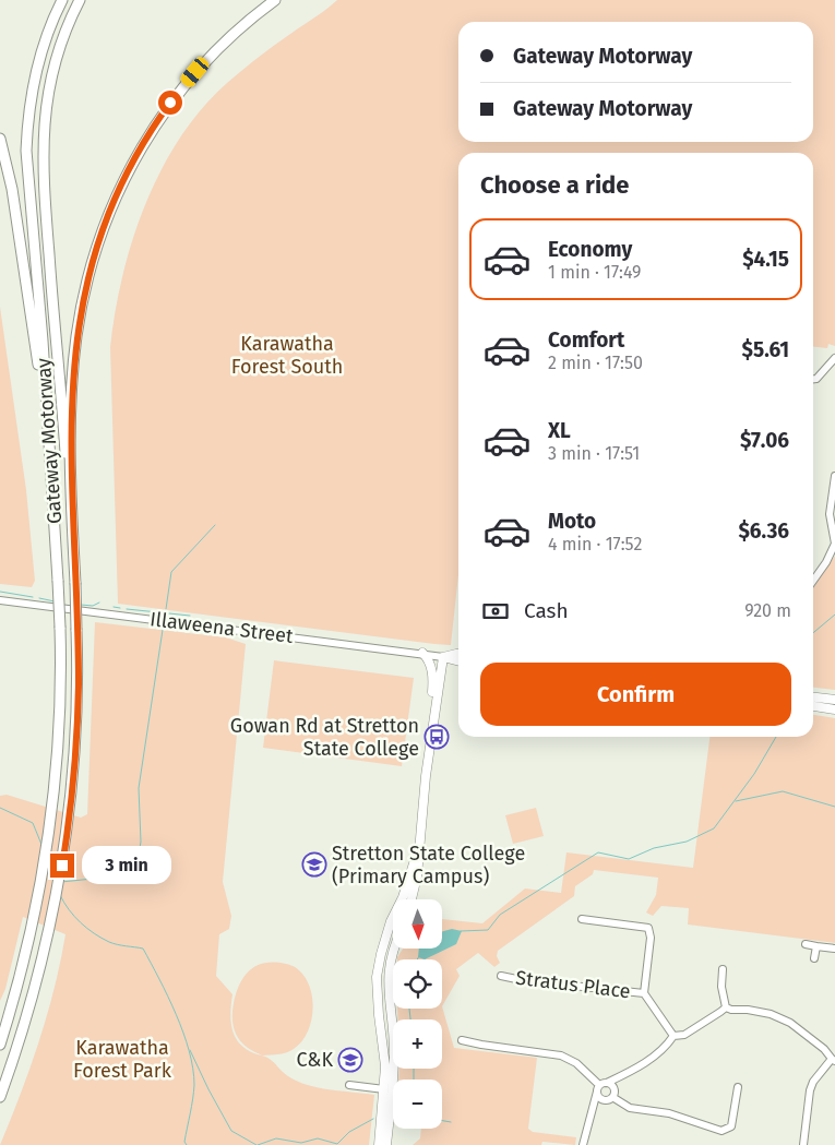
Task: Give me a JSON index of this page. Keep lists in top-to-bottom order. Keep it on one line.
{"streets":{"highway":["Gateway Motorway"],"main road":["Illaweena Street"],"street":["Stratus Place"]},"parks":["Karawatha Forest South","Karawatha Forest Park"],"places":{"bus stop":["Gowan Rd at Stretton State College"],"school or university":["Stretton State College (Primary Campus)","C&K"]},"north":"bottom","page":{"banner":["Gateway Motorway","Gateway Motorway"],"heading":"Choose a ride","list":[{"name":"Economy","note":"1 min · 17:49","value":"$4.15"},{"name":"Comfort","note":"2 min · 17:50","value":"$5.61"},{"name":"XL","note":"3 min · 17:51","value":"$7.06"},{"name":"Moto","note":"4 min · 17:52","value":"$6.36"}],"pay":["Cash","920 m"],"buttons":"Confirm","bubble":"3 min","map_buttons":["+","−"]}}
